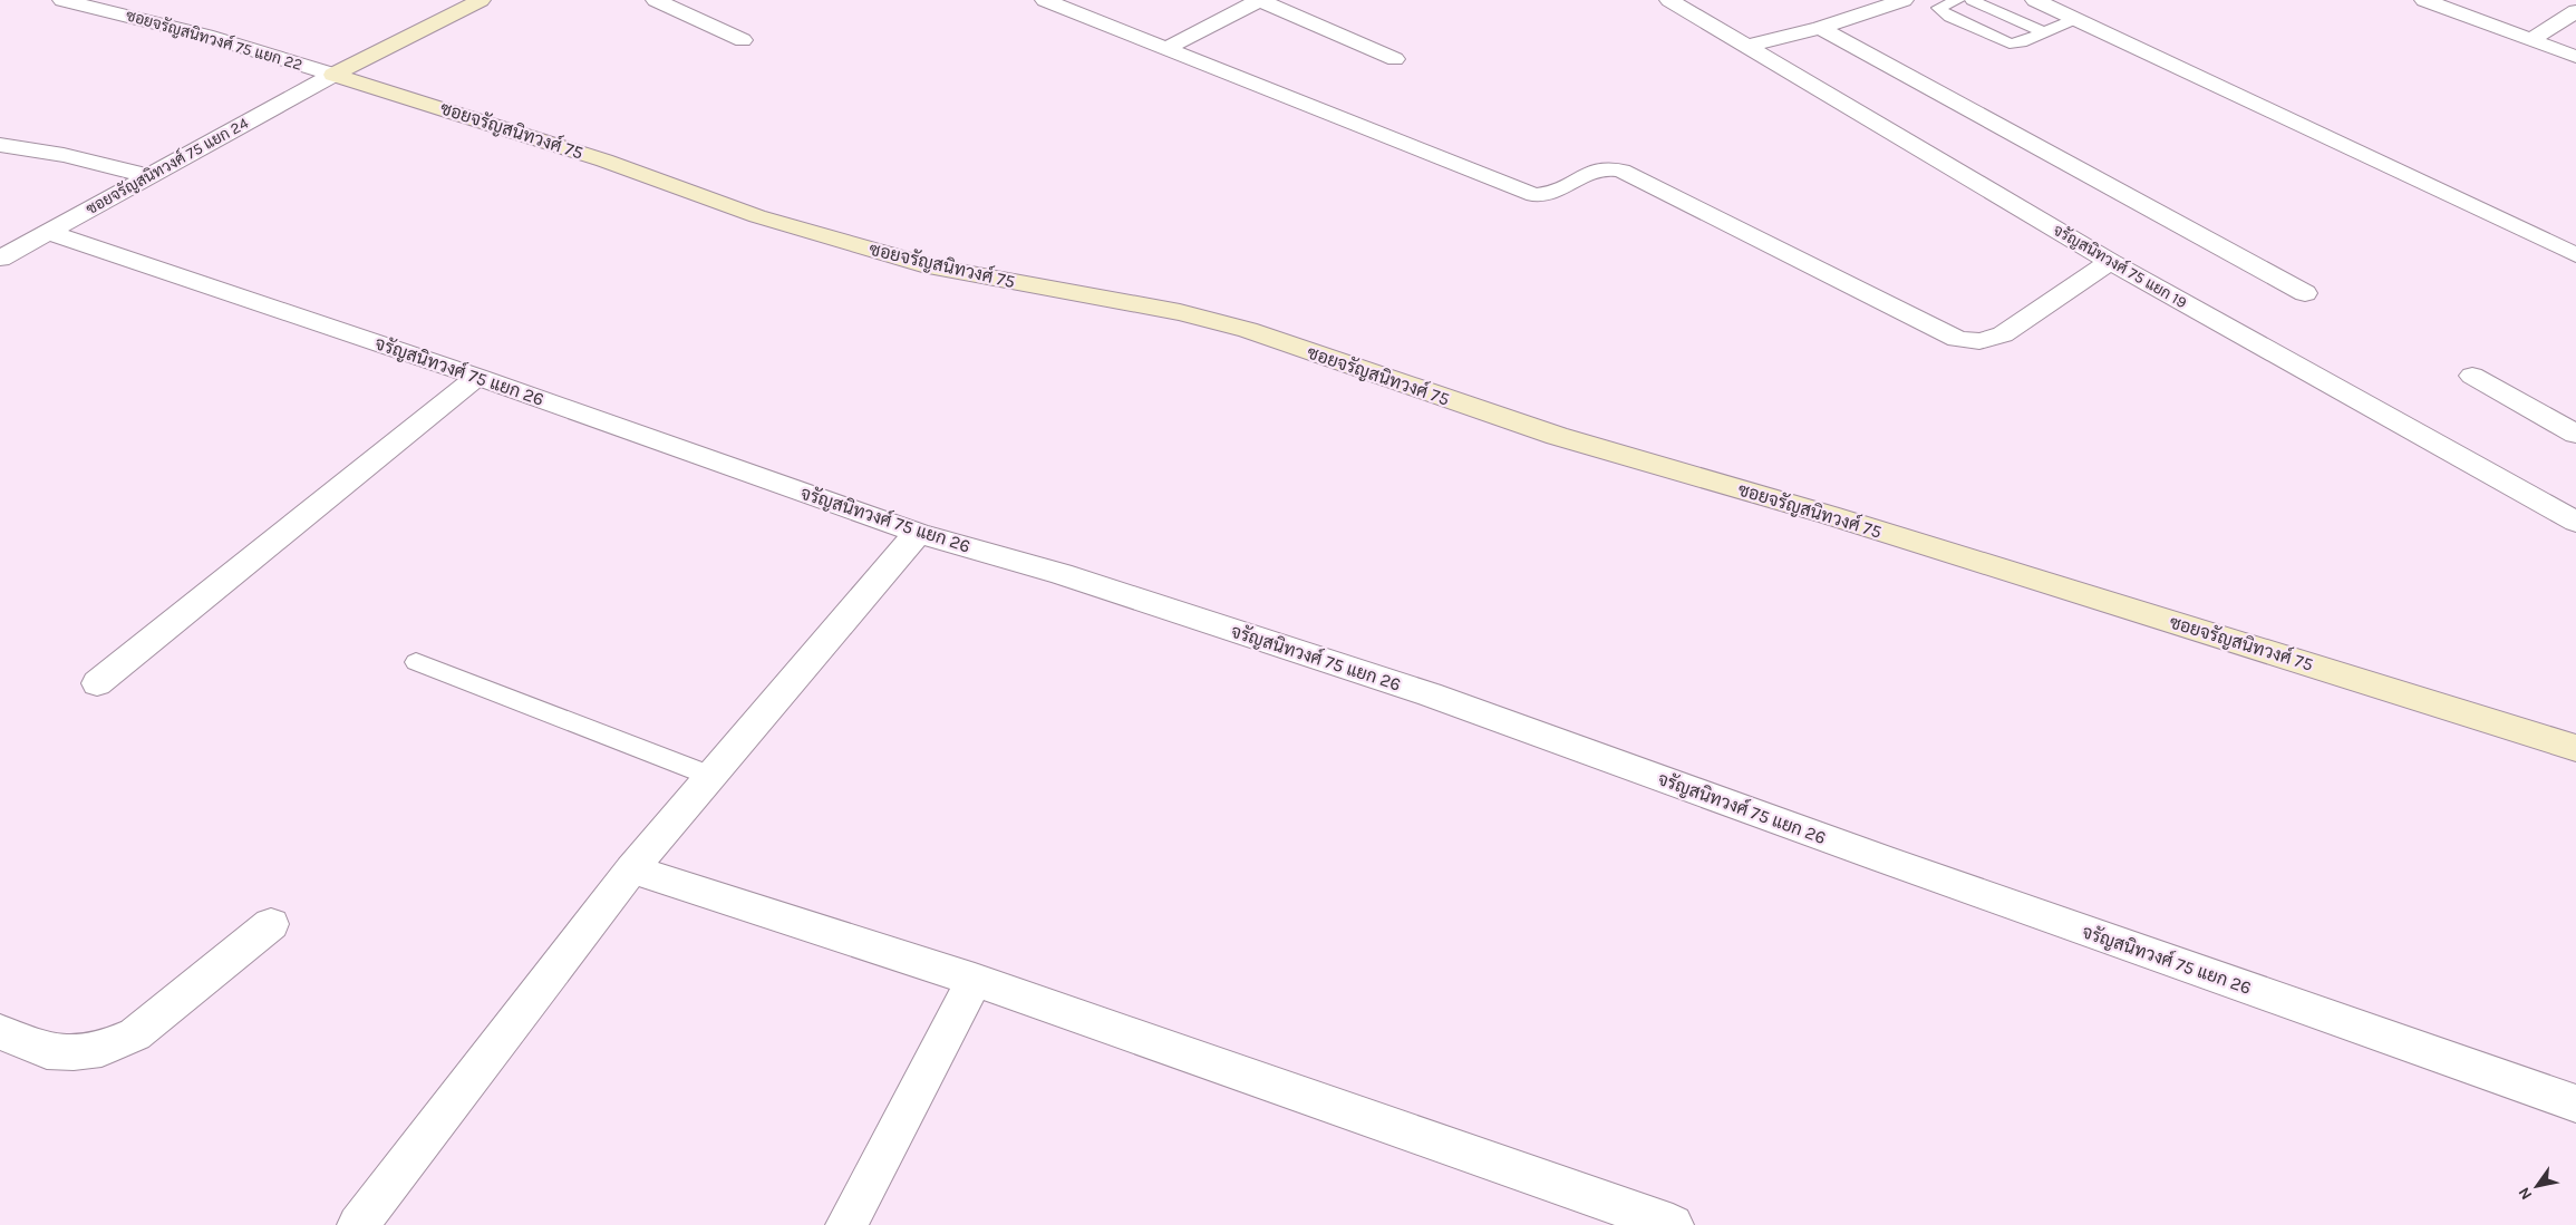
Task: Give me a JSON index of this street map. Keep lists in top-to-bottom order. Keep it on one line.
{"streets":{"street":["ซอยจรัญสนิทวงศ์ 75 แยก 22","ซอยจรัญสนิทวงศ์ 75","ซอยจรัญสนิทวงศ์ 75 แยก 24","จรัญสนิทวงศ์ 75 แยก 19","จรัญสนิทวงศ์ 75 แยก 26"]},"crossings":[["ซอยจรัญสนิทวงศ์ 75 แยก 22","ซอยจรัญสนิทวงศ์ 75"],["ซอยจรัญสนิทวงศ์ 75 แยก 22","ซอยจรัญสนิทวงศ์ 75 แยก 24"],["ซอยจรัญสนิทวงศ์ 75","ซอยจรัญสนิทวงศ์ 75 แยก 24"],["ซอยจรัญสนิทวงศ์ 75 แยก 24","จรัญสนิทวงศ์ 75 แยก 26"]],"north":"bottom left"}
